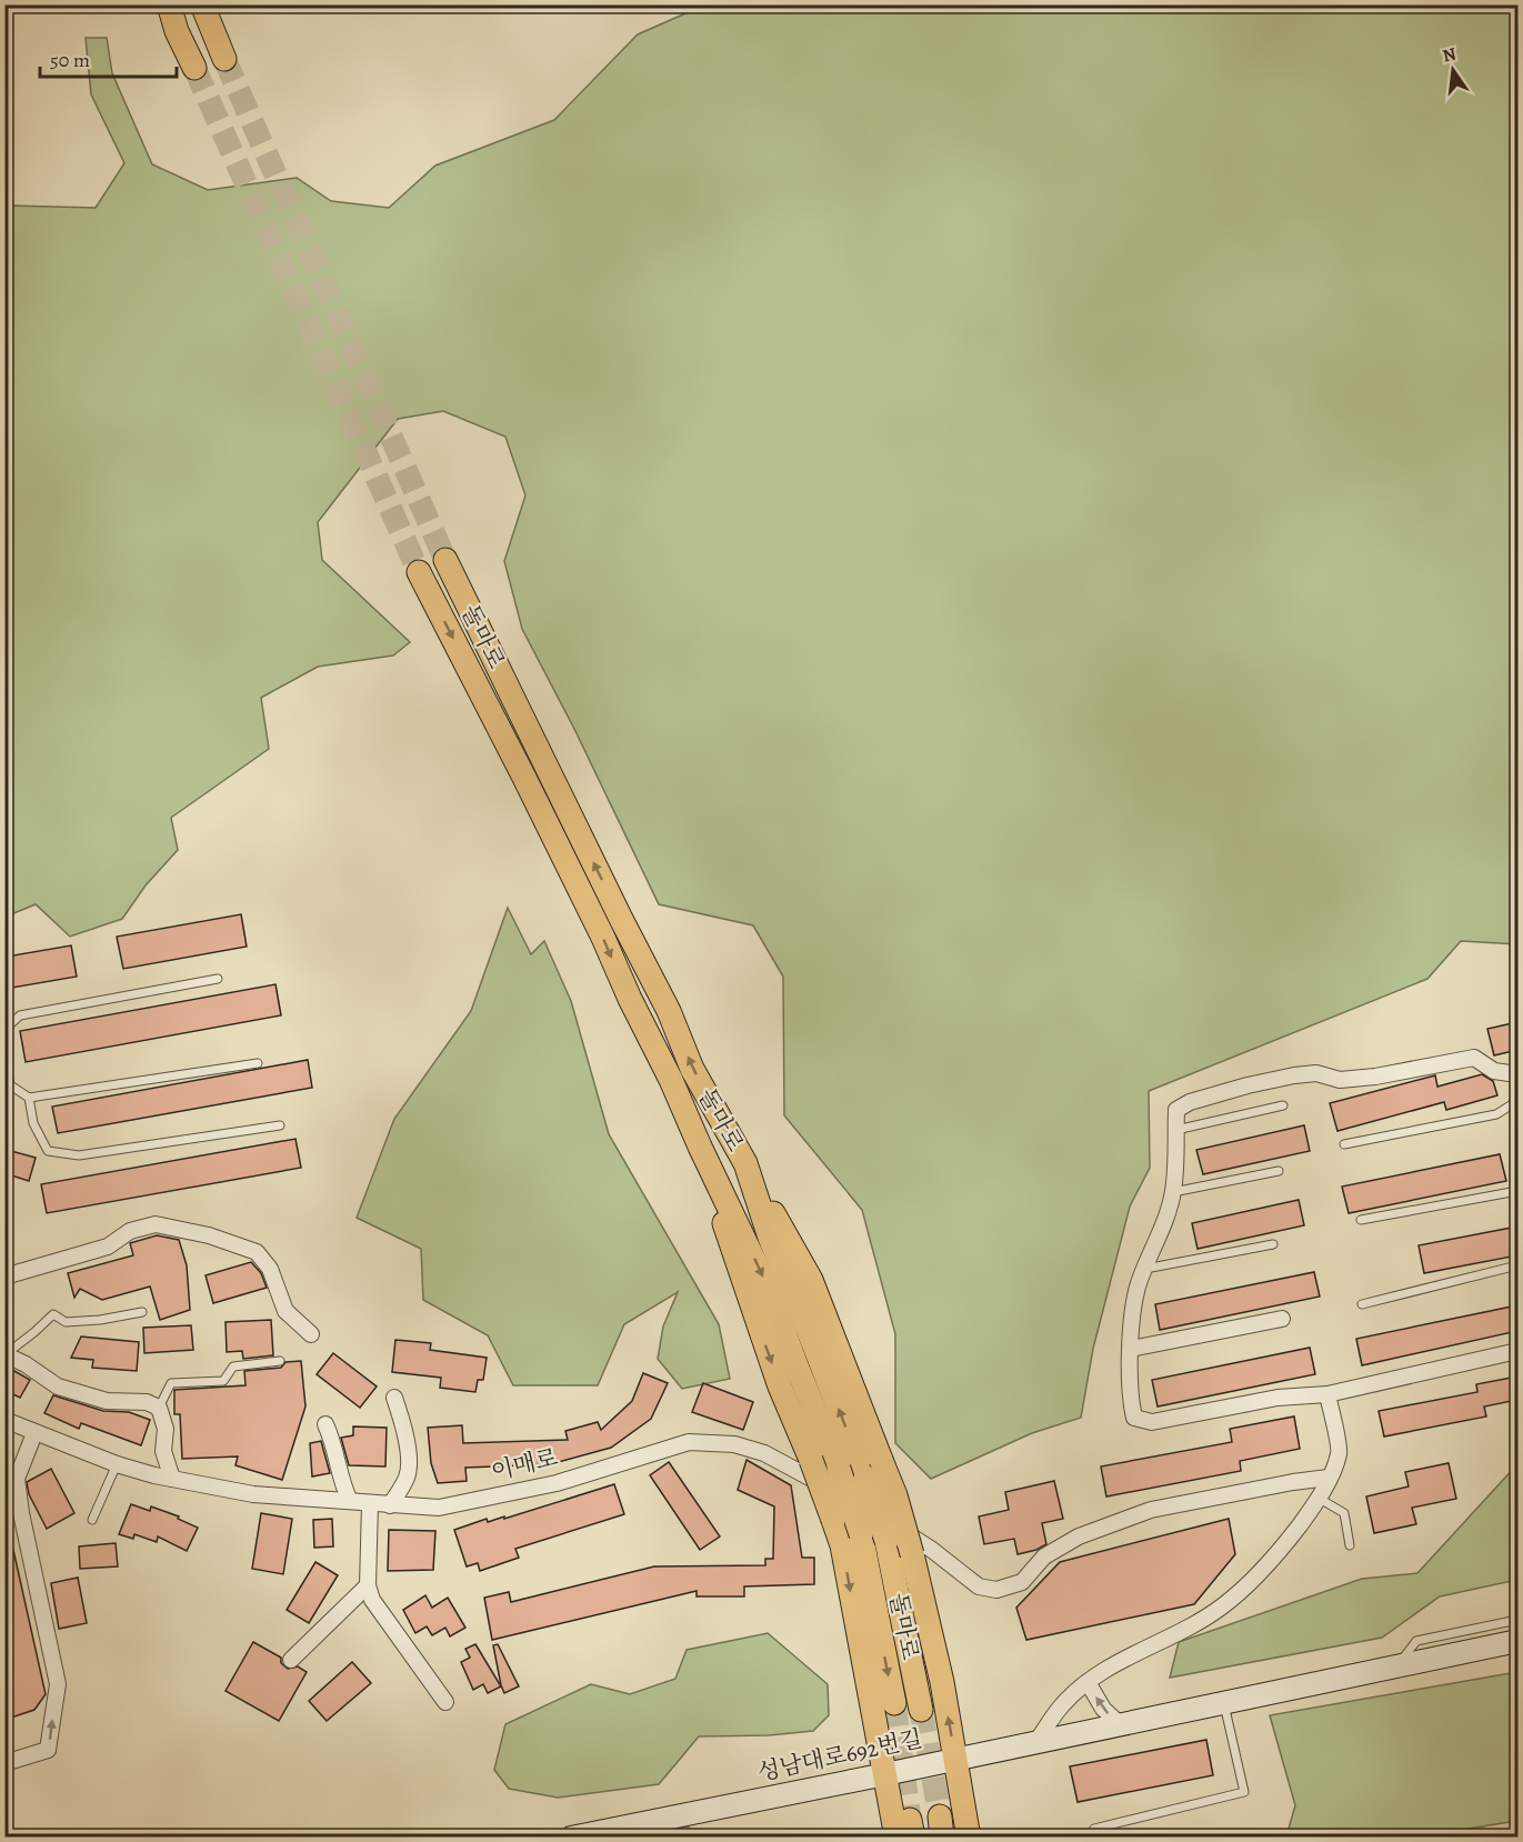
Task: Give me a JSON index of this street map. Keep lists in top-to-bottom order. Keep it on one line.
{"streets":{"main road":["돌마로"],"street":["이매로","성남대로692번길"]},"scale_bar":"50 m","north":"top"}
